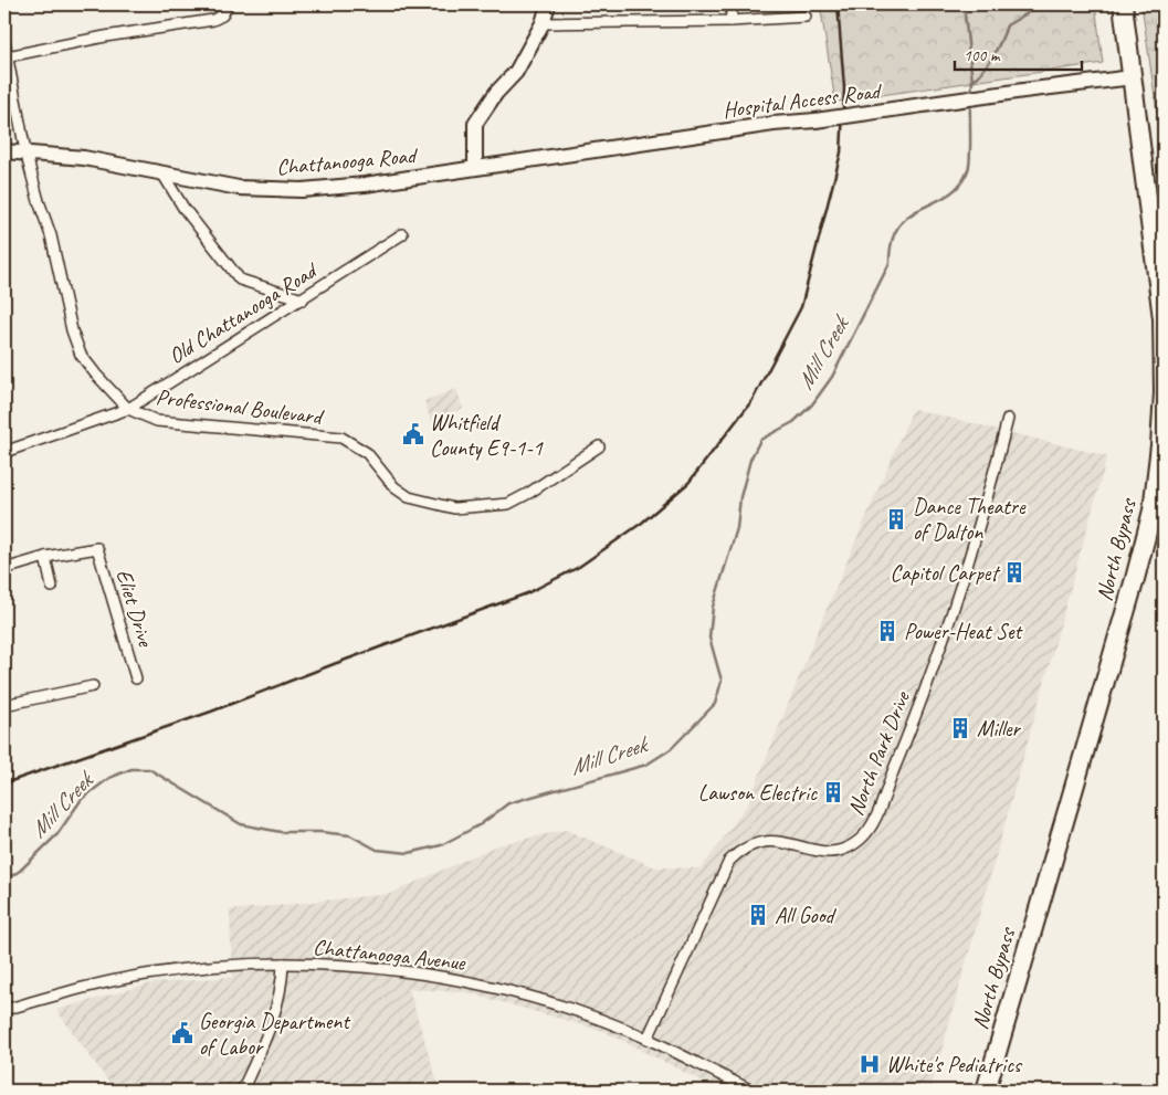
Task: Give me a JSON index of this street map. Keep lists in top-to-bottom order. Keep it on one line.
{"streets":{"highway":["North Bypass"],"main road":["Hospital Access Road","Chattanooga Road"],"street":["Old Chattanooga Road","Professional Boulevard","Eliet Drive","North Park Drive","Chattanooga Avenue"]},"crossings":[["Hospital Access Road","Chattanooga Road"],["Hospital Access Road","North Bypass"],["Chattanooga Road","Professional Boulevard"],["Old Chattanooga Road","Professional Boulevard"],["North Park Drive","Chattanooga Avenue"]],"water":["Mill Creek"],"places":{"public building":["Whitfield County E9-1-1","Georgia Department of Labor"],"building":["Dance Theatre of Dalton","Capitol Carpet","Power-Heat Set","Miller","Lawson Electric","All Good"],"hospital":["White's Pediatrics"]},"scale_bar":"100 m"}
